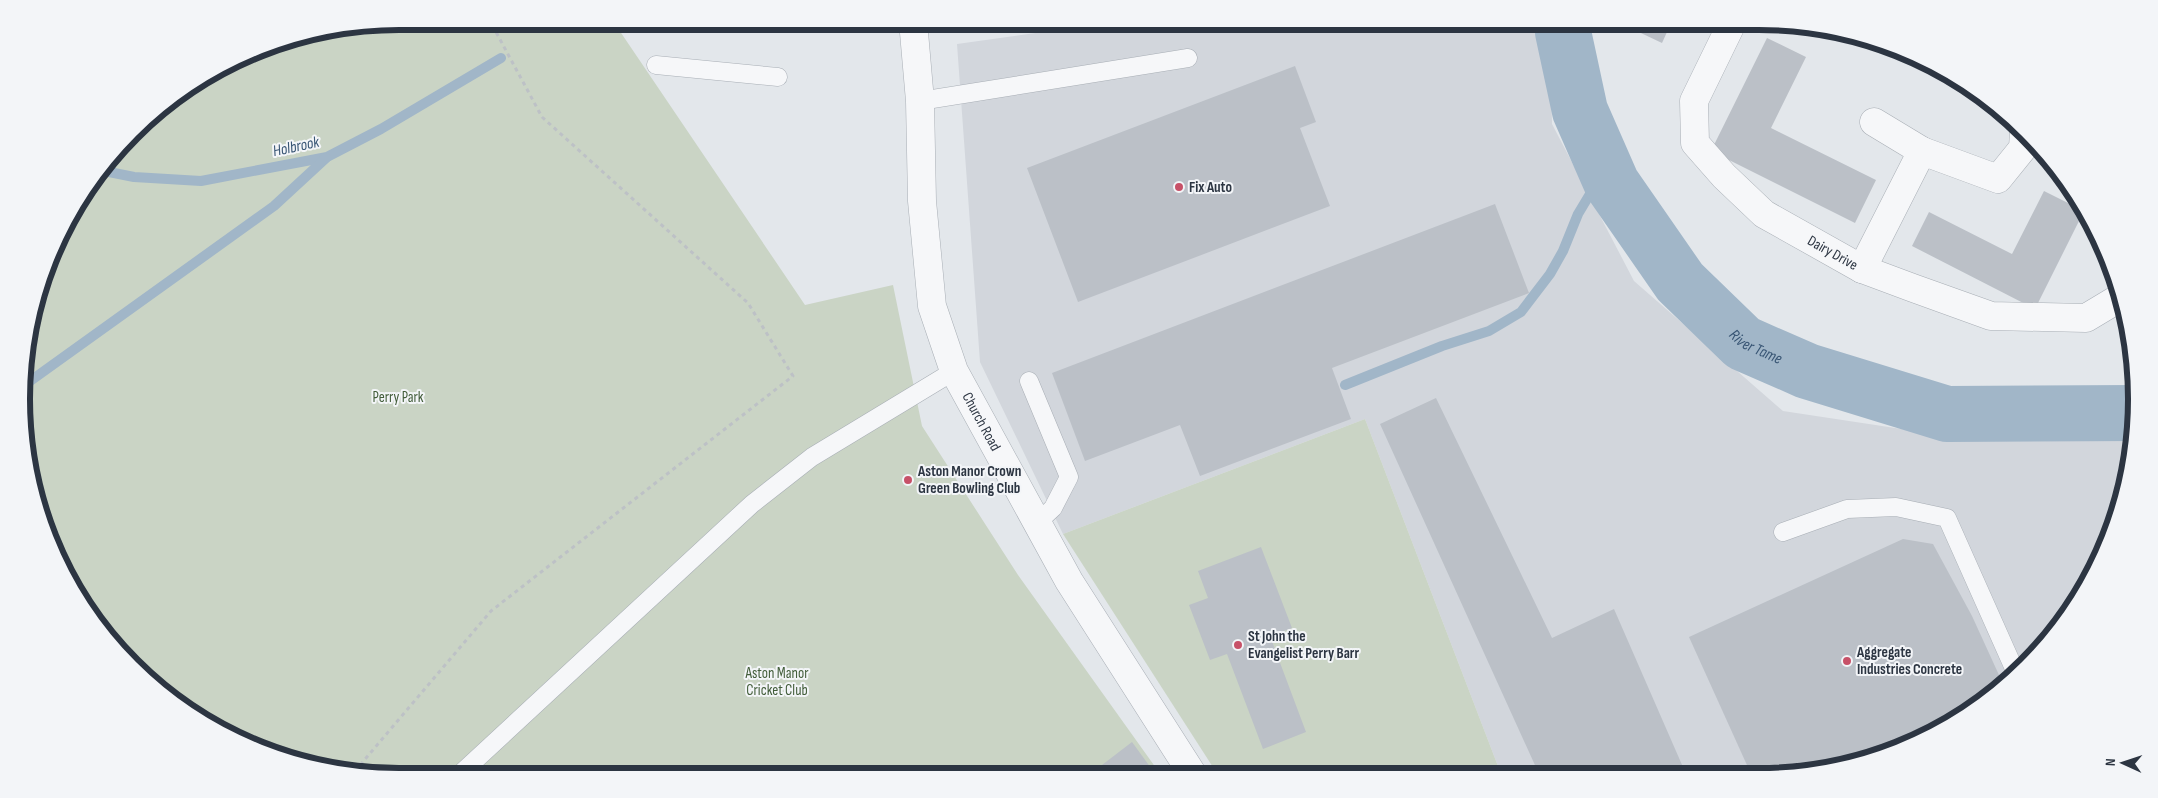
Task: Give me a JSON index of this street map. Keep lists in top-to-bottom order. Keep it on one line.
{"streets":{"street":["Dairy Drive","Church Road"]},"water":["Holbrook","River Tame"],"parks":["Perry Park","Aston Manor Cricket Club"],"places":["Fix Auto","Aston Manor Crown Green Bowling Club","St John the Evangelist Perry Barr","Aggregate Industries Concrete"],"north":"left"}
